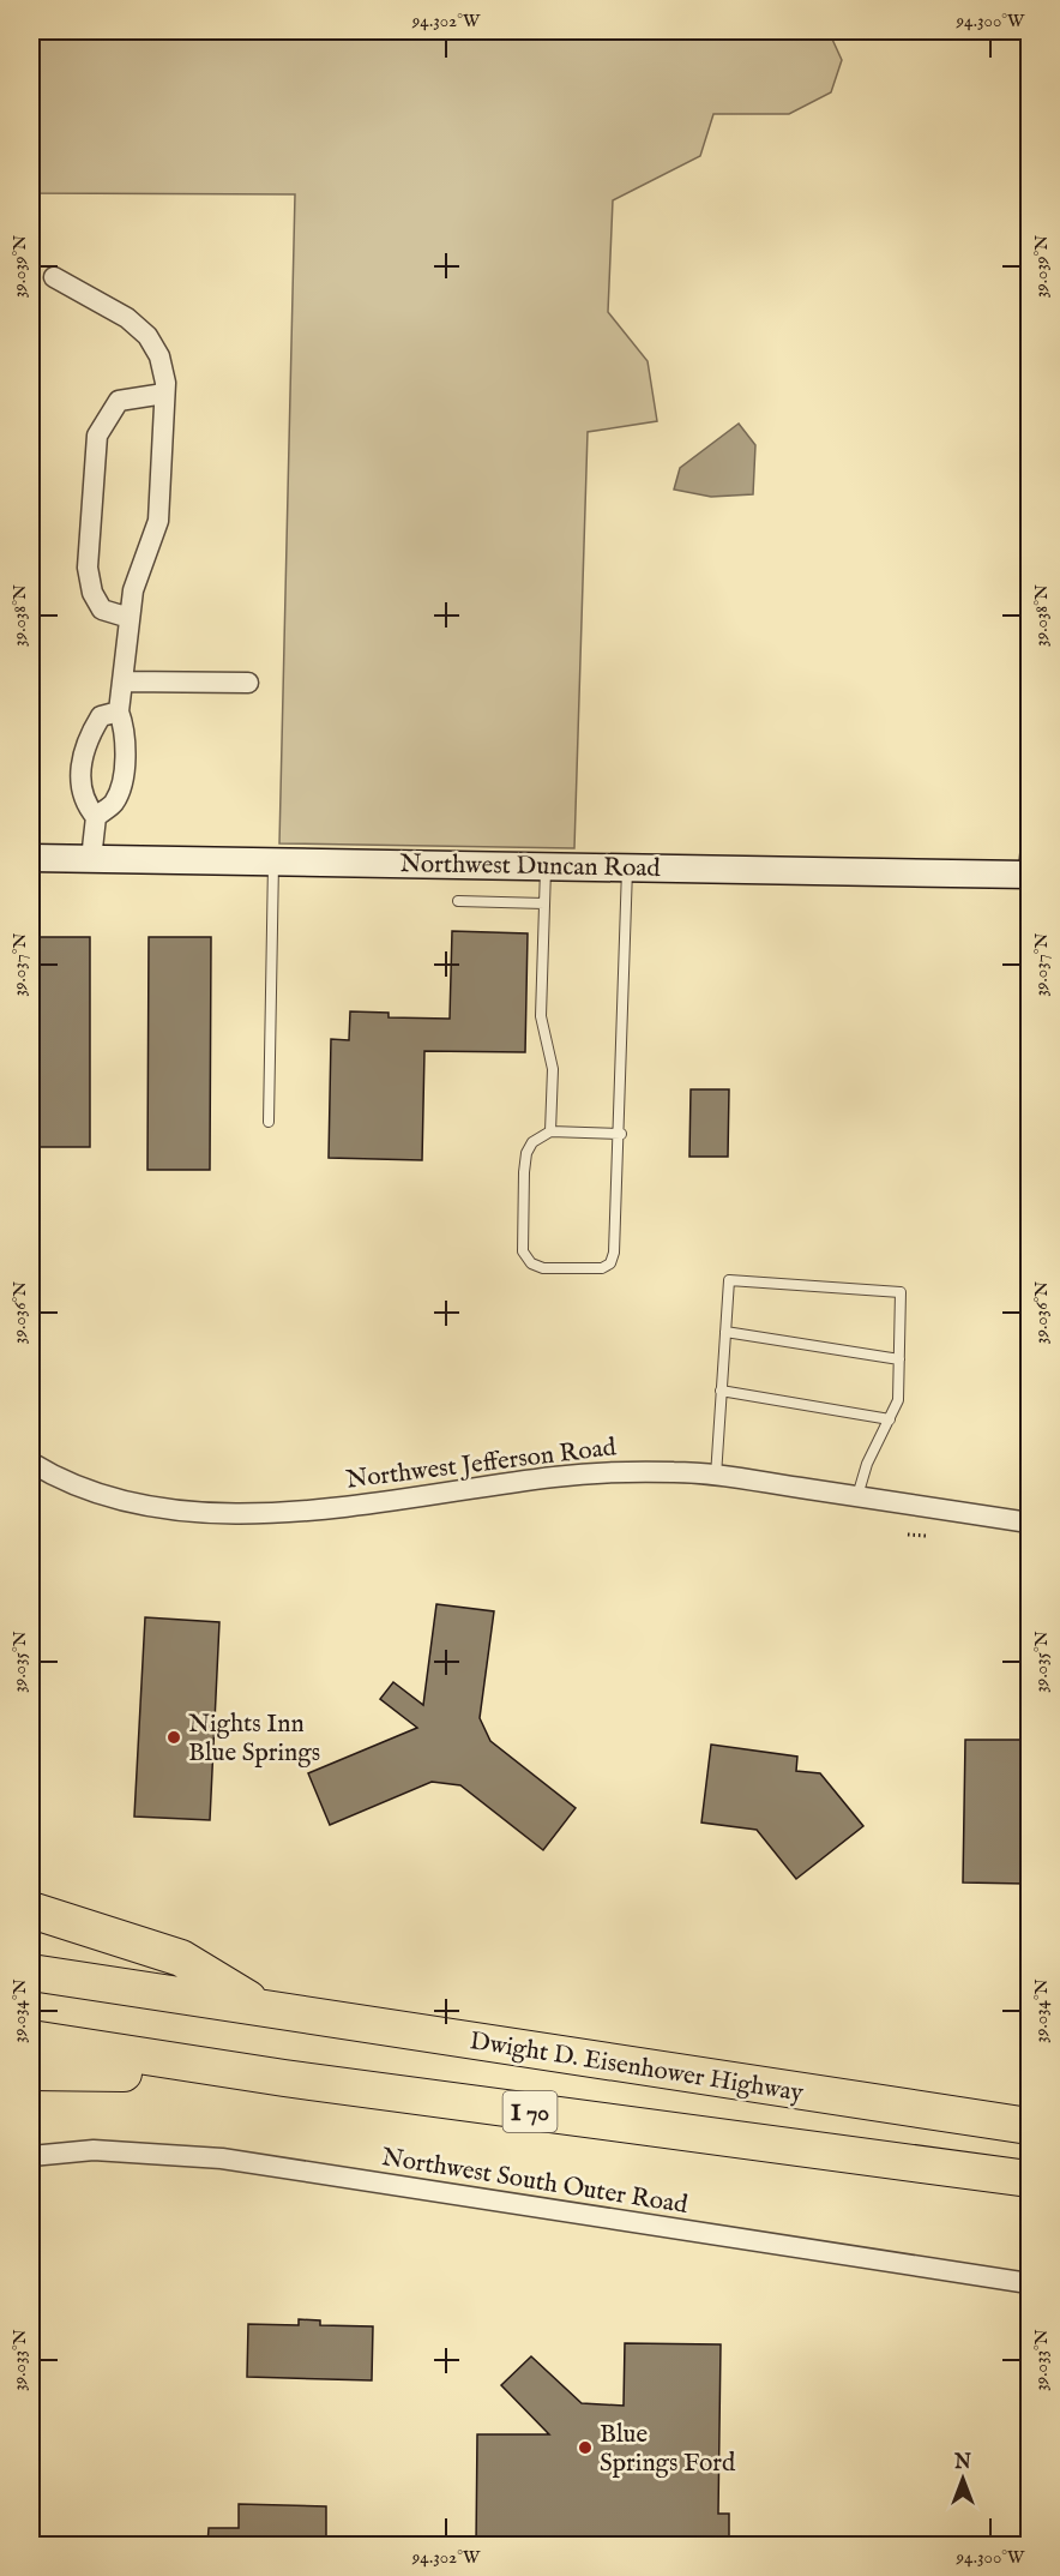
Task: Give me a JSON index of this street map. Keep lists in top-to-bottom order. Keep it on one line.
{"streets":{"highway":["Dwight D. Eisenhower Highway","I 70"],"street":["Northwest Duncan Road","Northwest Jefferson Road","Northwest South Outer Road"]},"places":["Nights Inn Blue Springs","Blue Springs Ford"],"north":"top","coordinates":["94.302°W","94.300°W","39.039°N","39.038°N","39.037°N","39.036°N","39.035°N","39.034°N","39.033°N"]}
